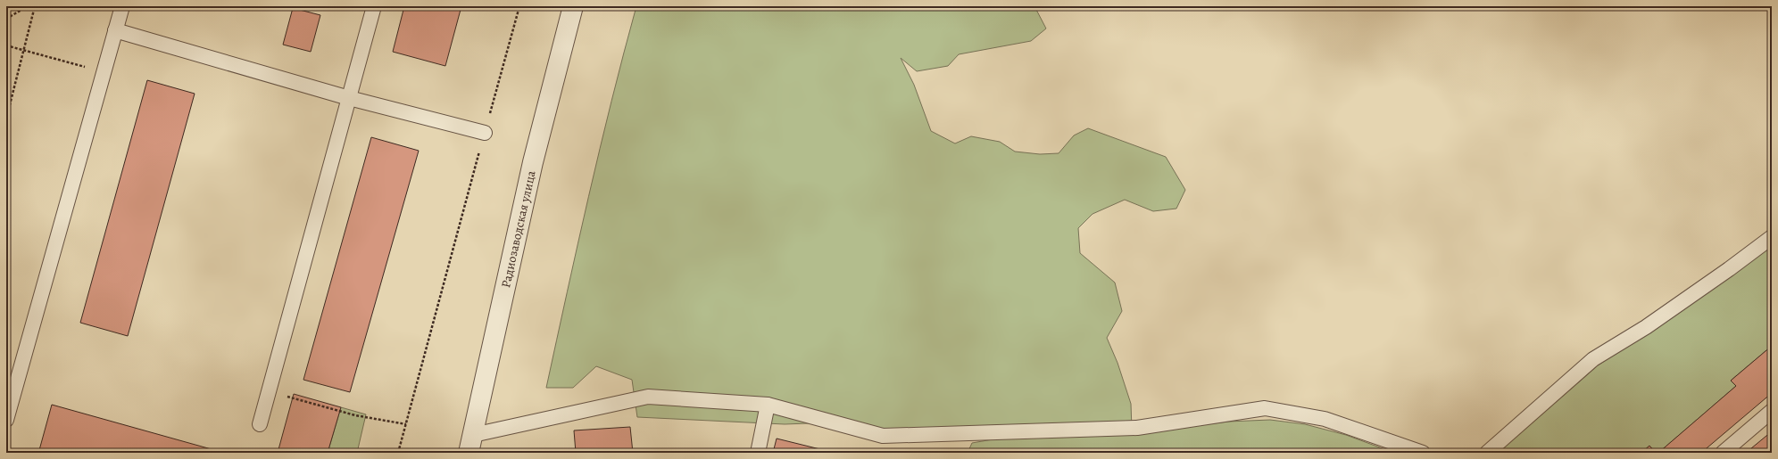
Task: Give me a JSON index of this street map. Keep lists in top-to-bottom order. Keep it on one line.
{"streets":{"street":["Радиозаводская улица"]}}
